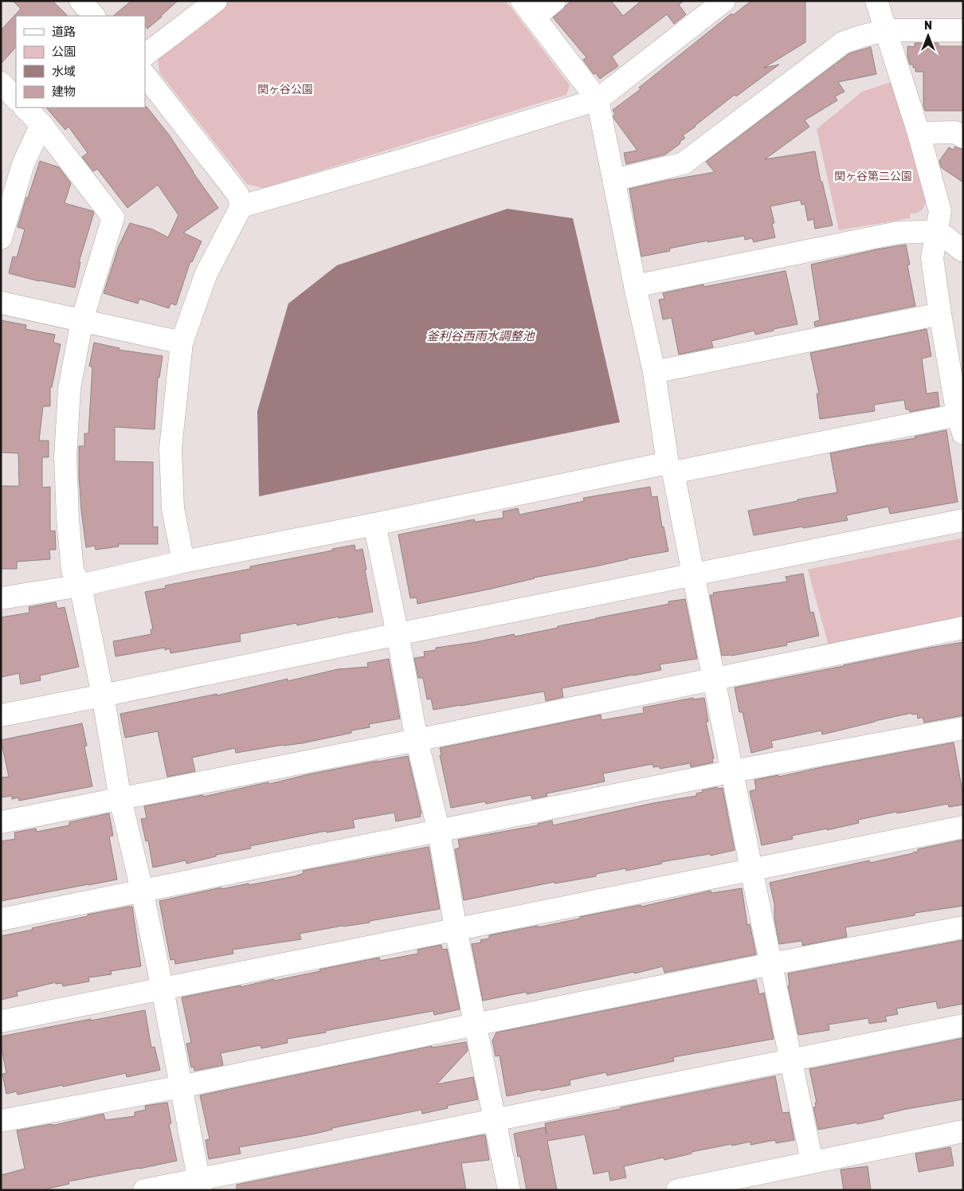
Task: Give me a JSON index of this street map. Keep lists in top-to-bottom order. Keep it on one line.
{"water":["釜利谷西雨水調整池"],"parks":["関ヶ谷公園","関ヶ谷第二公園"],"legend":["道路","公園","水域","建物"],"north":"top"}
